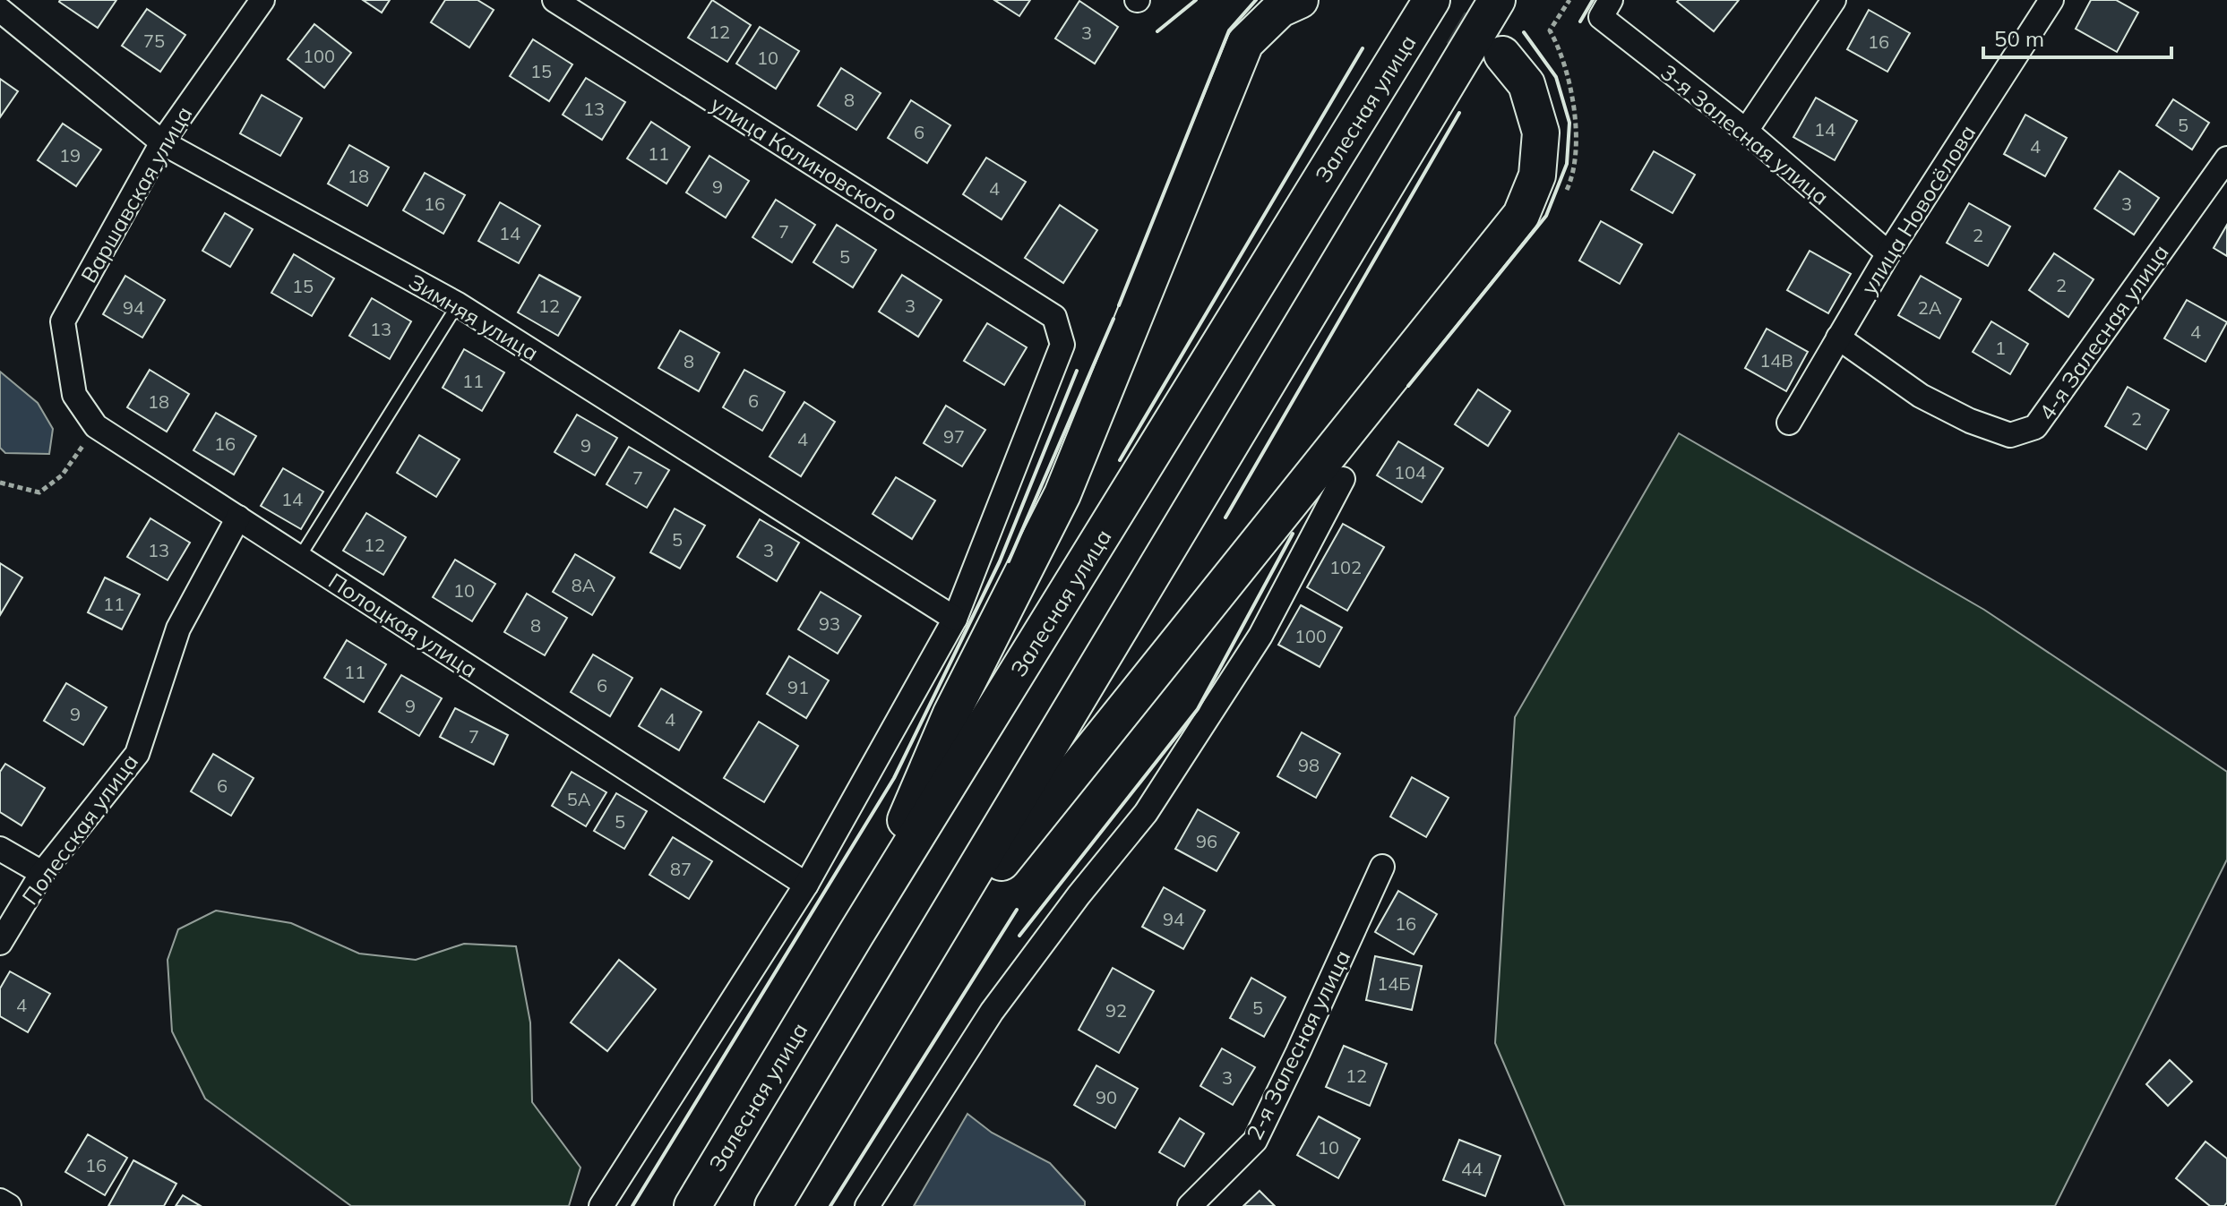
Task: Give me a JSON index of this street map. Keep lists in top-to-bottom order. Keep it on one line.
{"streets":{"main road":["Залесная улица"],"street":["3-я Залесная улица","улица Калиновского","Варшавская улица","улица Новосёлова","Зимняя улица","4-я Залесная улица","Полоцкая улица","Полесская улица","2-я Залесная улица"]},"crossings":[["3-я Залесная улица","улица Новосёлова"],["улица Калиновского","Зимняя улица"],["Варшавская улица","Зимняя улица"],["Варшавская улица","Полоцкая улица"],["улица Новосёлова","4-я Залесная улица"],["Полоцкая улица","Полесская улица"]],"house_numbers":["12","3","75","16","100","10","15","8","13","5","14","6","4","11","19","18","9","4","16","3","7","14","2","5","2","15","12","3","94","2А","13","4","1","14В","8","11","6","18","2","97","4","16","9","104","7","14","5","12","13","3","102","8А","10","11","93","8","100","11","6","91","9","9","4","7","98","6","5А","5","96","87","94","16","14Б","4","5","92","12","3","90","10","16","44"],"scale_bar":"50 m"}
